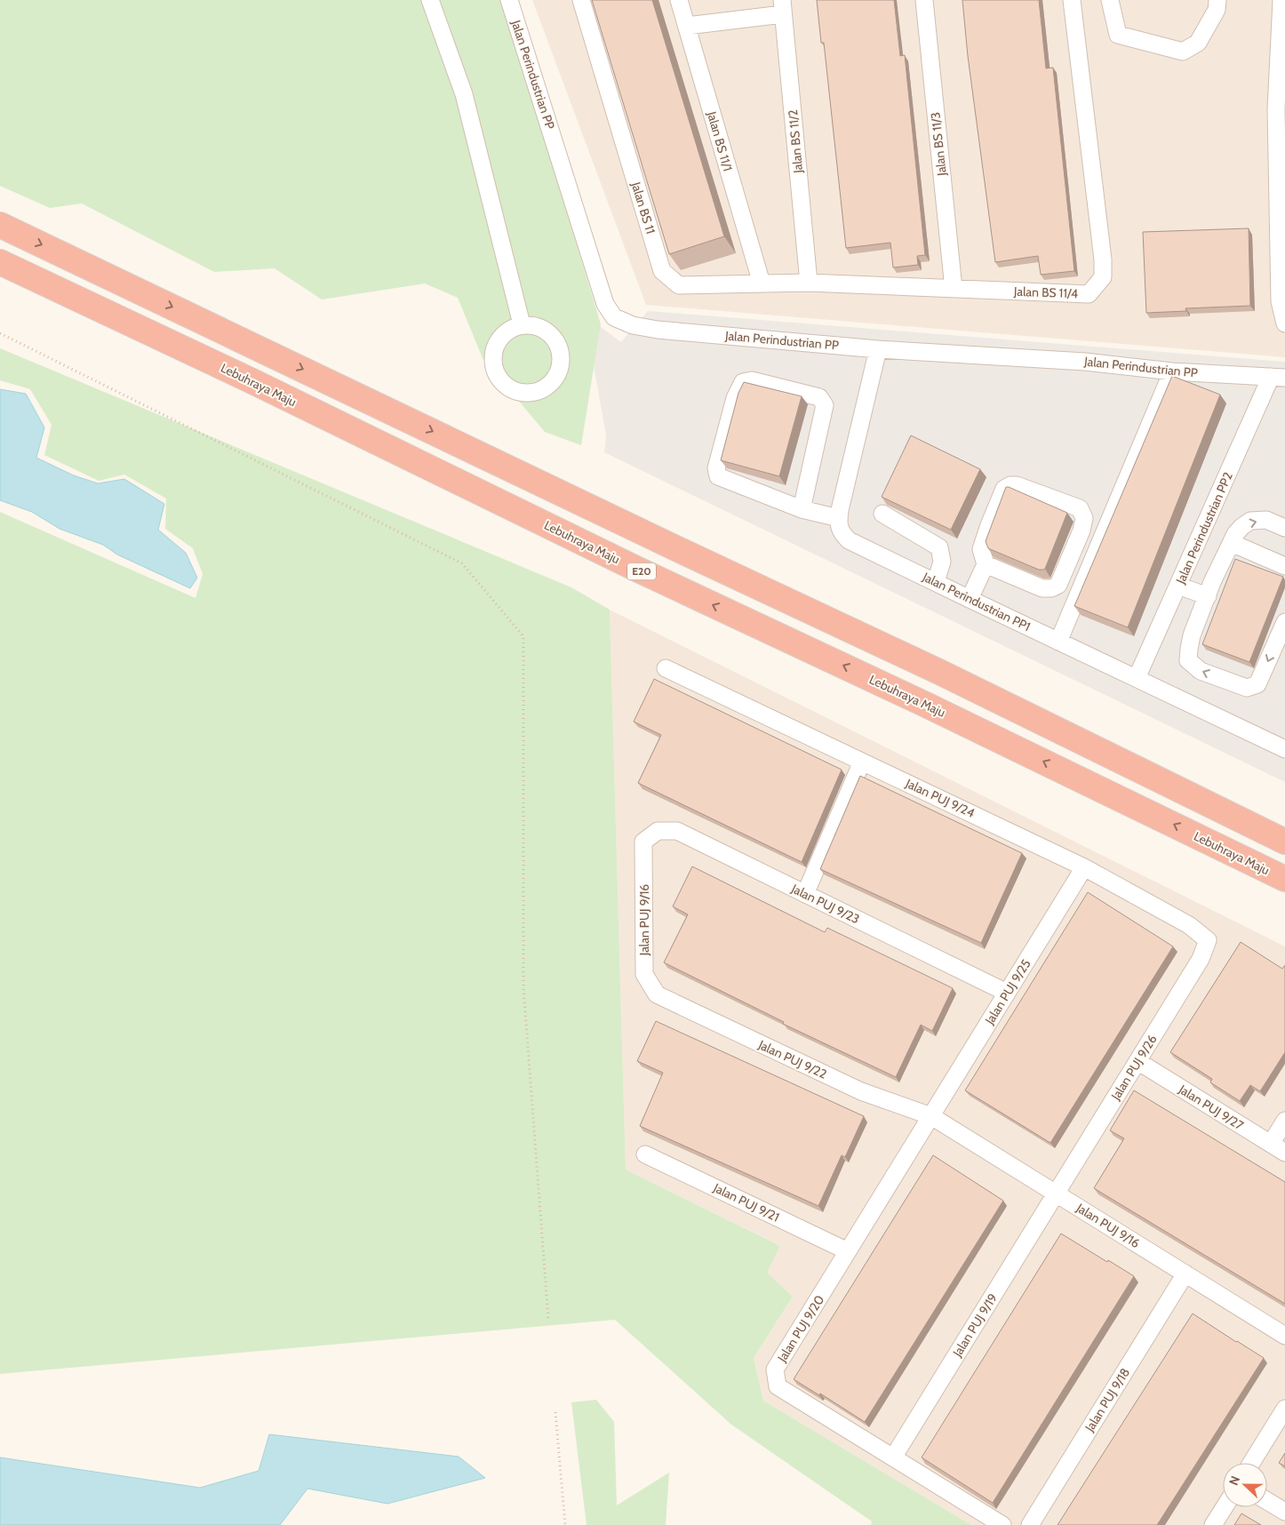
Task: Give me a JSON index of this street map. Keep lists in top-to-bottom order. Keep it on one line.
{"streets":{"highway":["Lebuhraya Maju","E20"],"street":["Jalan Perindustrian PP","Jalan BS 11/1","Jalan BS 11/2","Jalan BS 11/3","Jalan BS 11","Jalan BS 11/4","Jalan Perindustrian PP2","Jalan Perindustrian PP1","Jalan PUJ 9/24","Jalan PUJ 9/23","Jalan PUJ 9/16","Jalan PUJ 9/25","Jalan PUJ 9/22","Jalan PUJ 9/26","Jalan PUJ 9/27","Jalan PUJ 9/21","Jalan PUJ 9/19","Jalan PUJ 9/20","Jalan PUJ 9/18"]},"crossings":[["Jalan Perindustrian PP","Jalan Perindustrian PP2"],["Jalan BS 11/1","Jalan BS 11"],["Jalan BS 11/2","Jalan BS 11"],["Jalan BS 11/2","Jalan BS 11/4"],["Jalan BS 11/3","Jalan BS 11/4"],["Jalan BS 11","Jalan BS 11/4"],["Jalan Perindustrian PP2","Jalan Perindustrian PP1"],["Jalan PUJ 9/24","Jalan PUJ 9/25"],["Jalan PUJ 9/24","Jalan PUJ 9/26"],["Jalan PUJ 9/23","Jalan PUJ 9/16"],["Jalan PUJ 9/23","Jalan PUJ 9/25"],["Jalan PUJ 9/16","Jalan PUJ 9/25"],["Jalan PUJ 9/16","Jalan PUJ 9/22"],["Jalan PUJ 9/16","Jalan PUJ 9/26"],["Jalan PUJ 9/16","Jalan PUJ 9/19"],["Jalan PUJ 9/16","Jalan PUJ 9/20"],["Jalan PUJ 9/16","Jalan PUJ 9/18"],["Jalan PUJ 9/25","Jalan PUJ 9/22"],["Jalan PUJ 9/25","Jalan PUJ 9/20"],["Jalan PUJ 9/22","Jalan PUJ 9/20"],["Jalan PUJ 9/26","Jalan PUJ 9/27"],["Jalan PUJ 9/26","Jalan PUJ 9/19"],["Jalan PUJ 9/21","Jalan PUJ 9/20"],["Jalan PUJ 9/19","Jalan PUJ 9/20"]],"north":"left"}
